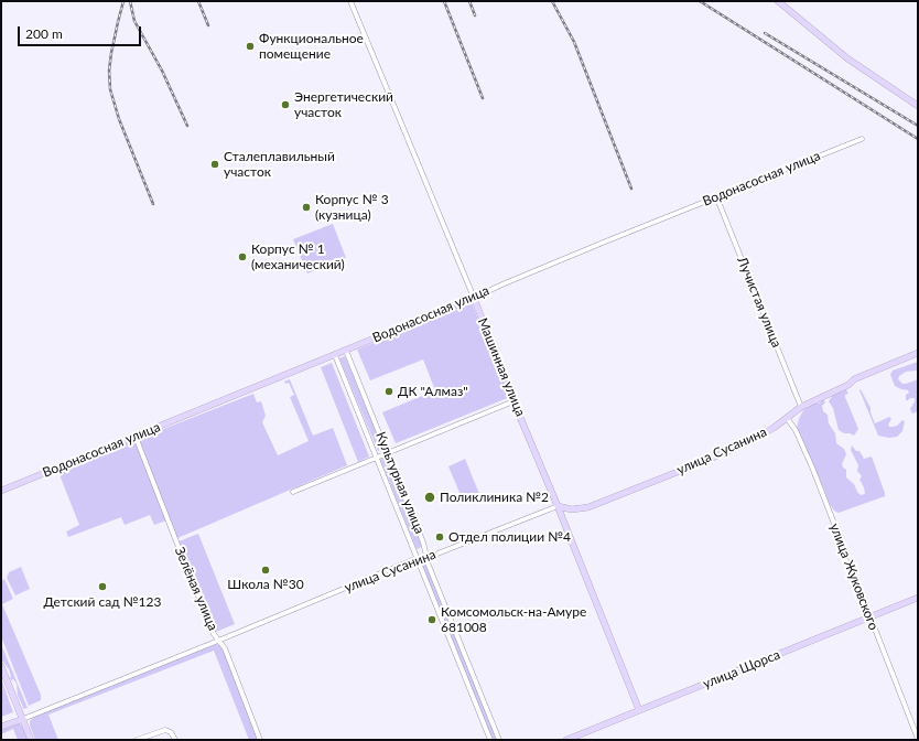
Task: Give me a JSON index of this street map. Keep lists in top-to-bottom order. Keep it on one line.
{"streets":{"street":["Водонасосная улица","Лучистая улица","Машинная улица","улица Сусанина","Культурная улица","улица Жуковского","Зелёная улица","улица Щорса"]},"crossings":[["Водонасосная улица","Лучистая улица"],["Водонасосная улица","Машинная улица"],["Водонасосная улица","Культурная улица"],["Водонасосная улица","Зелёная улица"],["Лучистая улица","улица Сусанина"],["Машинная улица","улица Сусанина"],["Машинная улица","улица Щорса"],["улица Сусанина","Культурная улица"],["улица Сусанина","улица Жуковского"],["улица Сусанина","Зелёная улица"],["улица Жуковского","улица Щорса"]],"places":["Функциональное помещение","Энергетический участок","Сталеплавильный участок","Корпус № 3 (кузница)","Корпус № 1 (механический)","ДК \"Алмаз\"","Поликлиника №2","Отдел полиции №4","Школа №30","Детский сад №123","Комсомольск-на-Амуре 681008"],"scale_bar":"200 m"}
